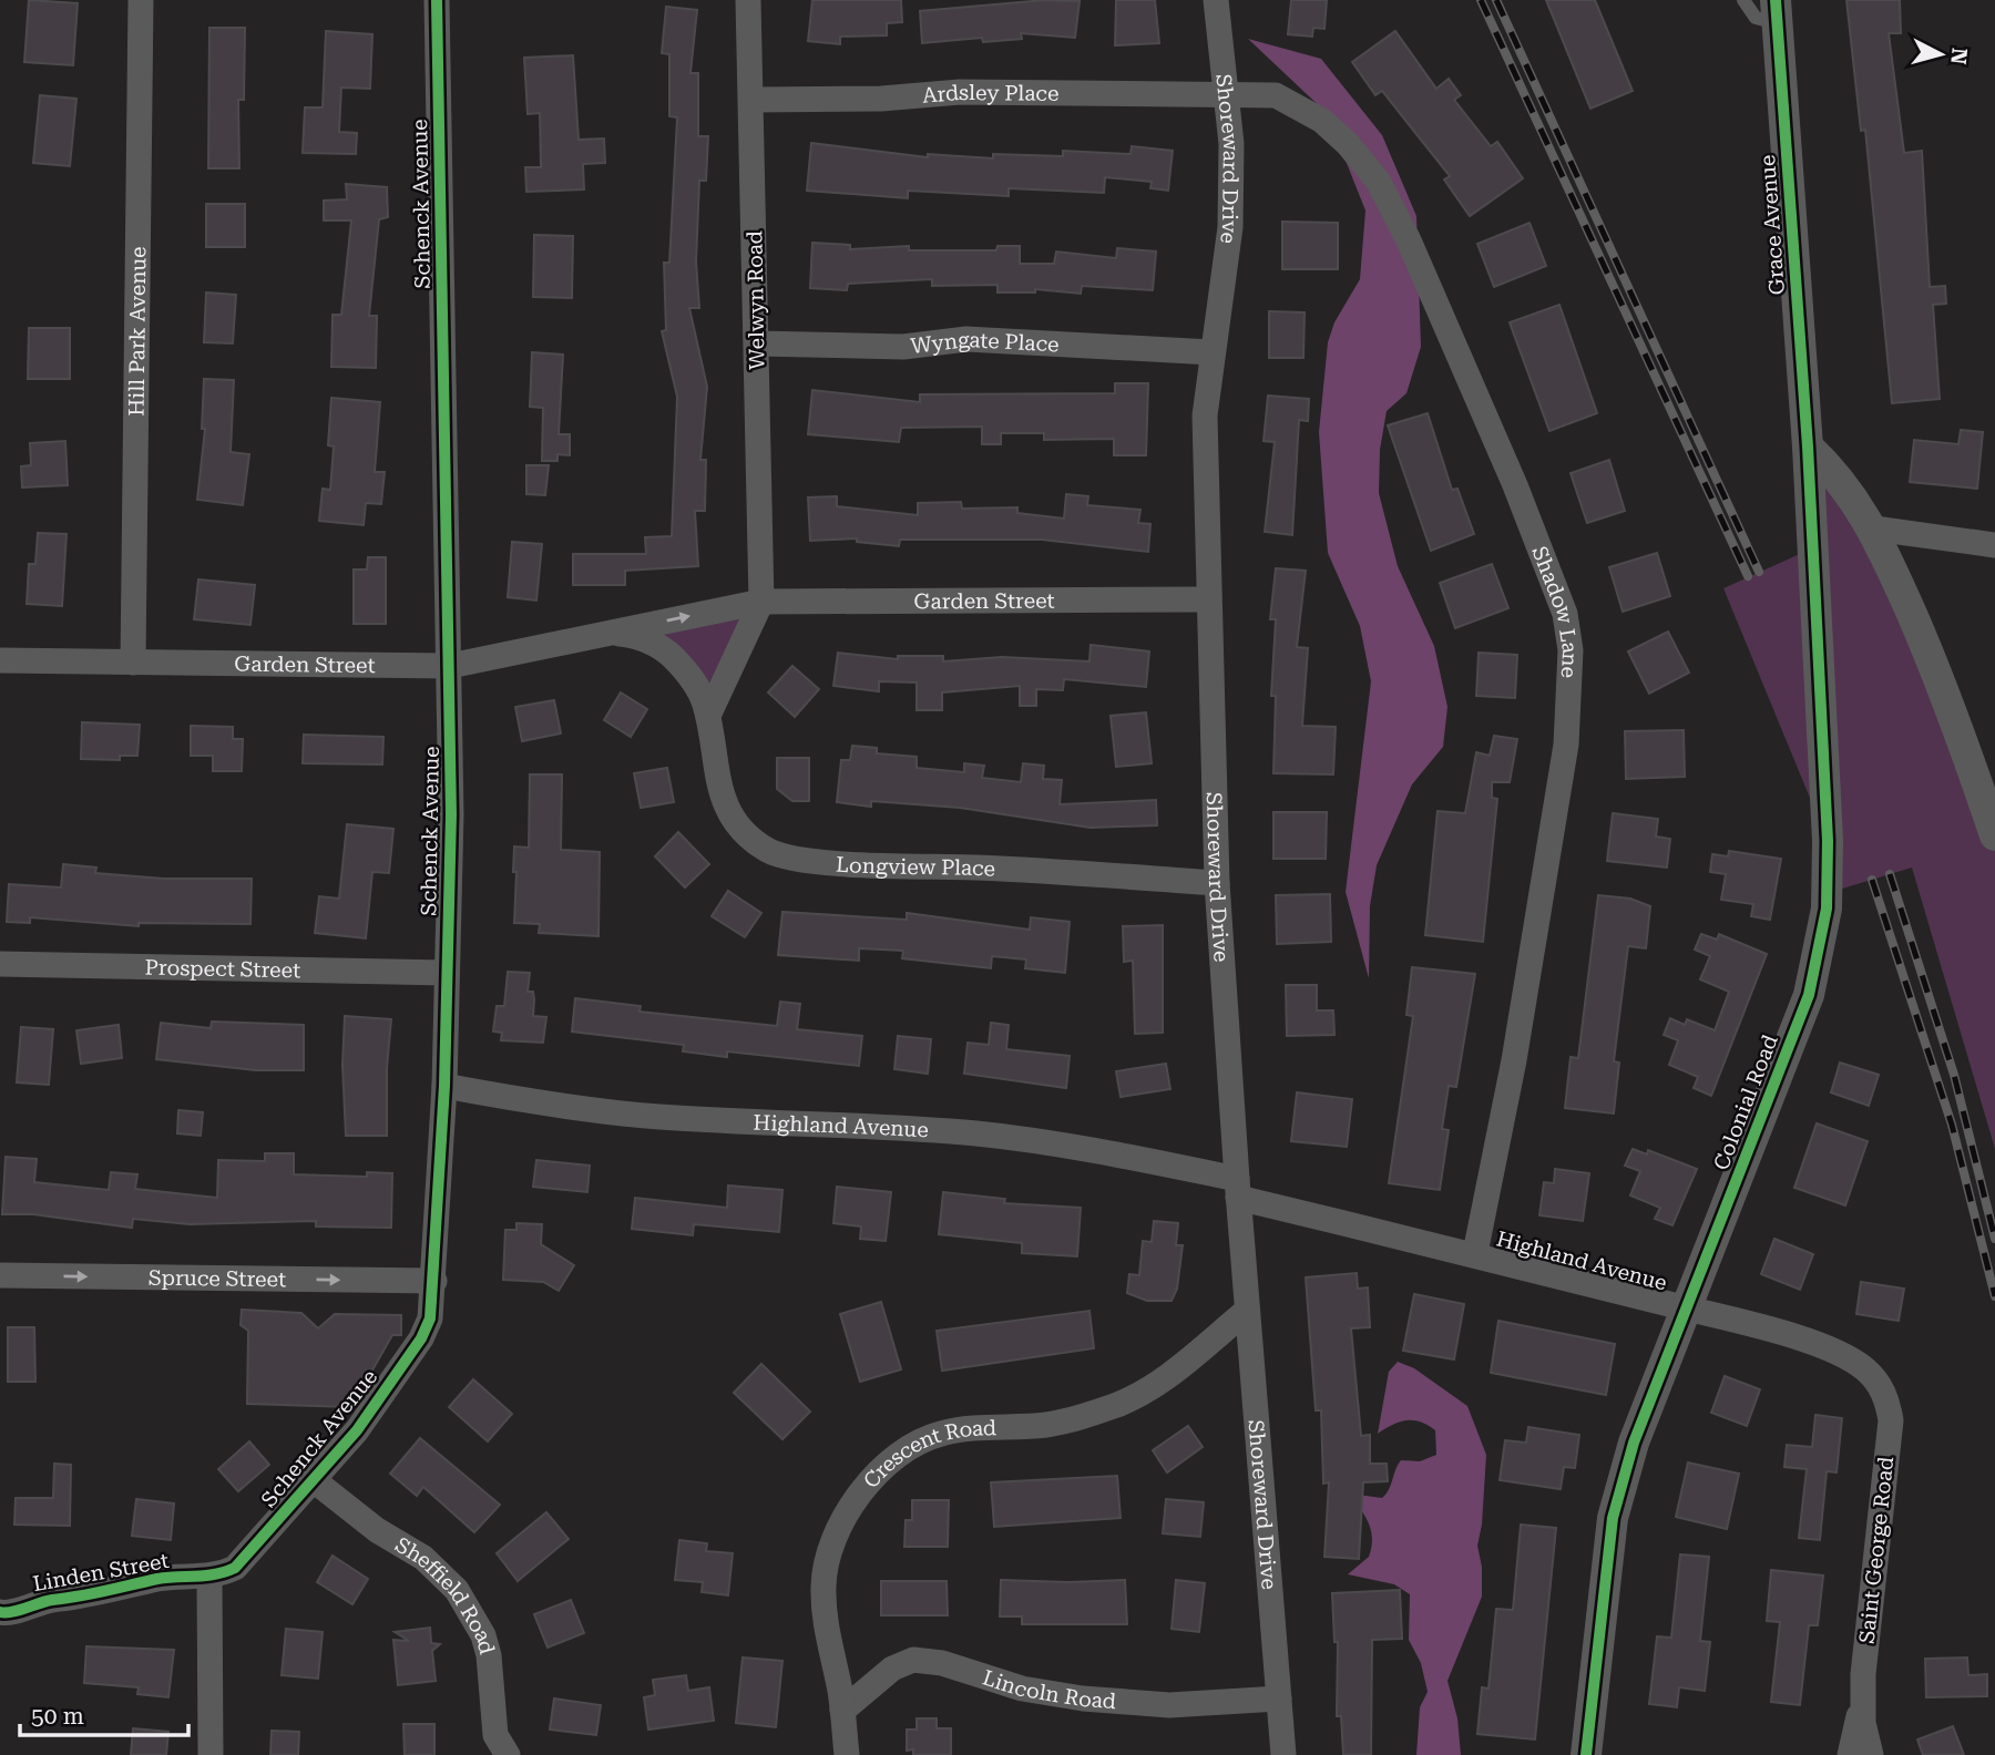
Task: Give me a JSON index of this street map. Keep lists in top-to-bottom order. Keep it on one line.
{"streets":{"street":["Ardsley Place","Shoreward Drive","Schenck Avenue","Grace Avenue","Welwyn Road","Hill Park Avenue","Wyngate Place","Garden Street","Shadow Lane","Longview Place","Prospect Street","Colonial Road","Highland Avenue","Spruce Street","Crescent Road","Saint George Road","Linden Street","Sheffield Road","Lincoln Road"]},"crossings":[["Ardsley Place","Shoreward Drive"],["Ardsley Place","Welwyn Road"],["Ardsley Place","Shadow Lane"],["Shoreward Drive","Wyngate Place"],["Shoreward Drive","Garden Street"],["Shoreward Drive","Shadow Lane"],["Shoreward Drive","Longview Place"],["Shoreward Drive","Highland Avenue"],["Shoreward Drive","Crescent Road"],["Shoreward Drive","Lincoln Road"],["Schenck Avenue","Garden Street"],["Schenck Avenue","Prospect Street"],["Schenck Avenue","Highland Avenue"],["Schenck Avenue","Spruce Street"],["Schenck Avenue","Linden Street"],["Schenck Avenue","Sheffield Road"],["Grace Avenue","Colonial Road"],["Welwyn Road","Wyngate Place"],["Welwyn Road","Garden Street"],["Hill Park Avenue","Garden Street"],["Garden Street","Longview Place"],["Shadow Lane","Highland Avenue"],["Colonial Road","Highland Avenue"],["Highland Avenue","Saint George Road"],["Crescent Road","Lincoln Road"]],"one_way":["Spruce Street"],"scale_bar":"50 m","north":"right"}
